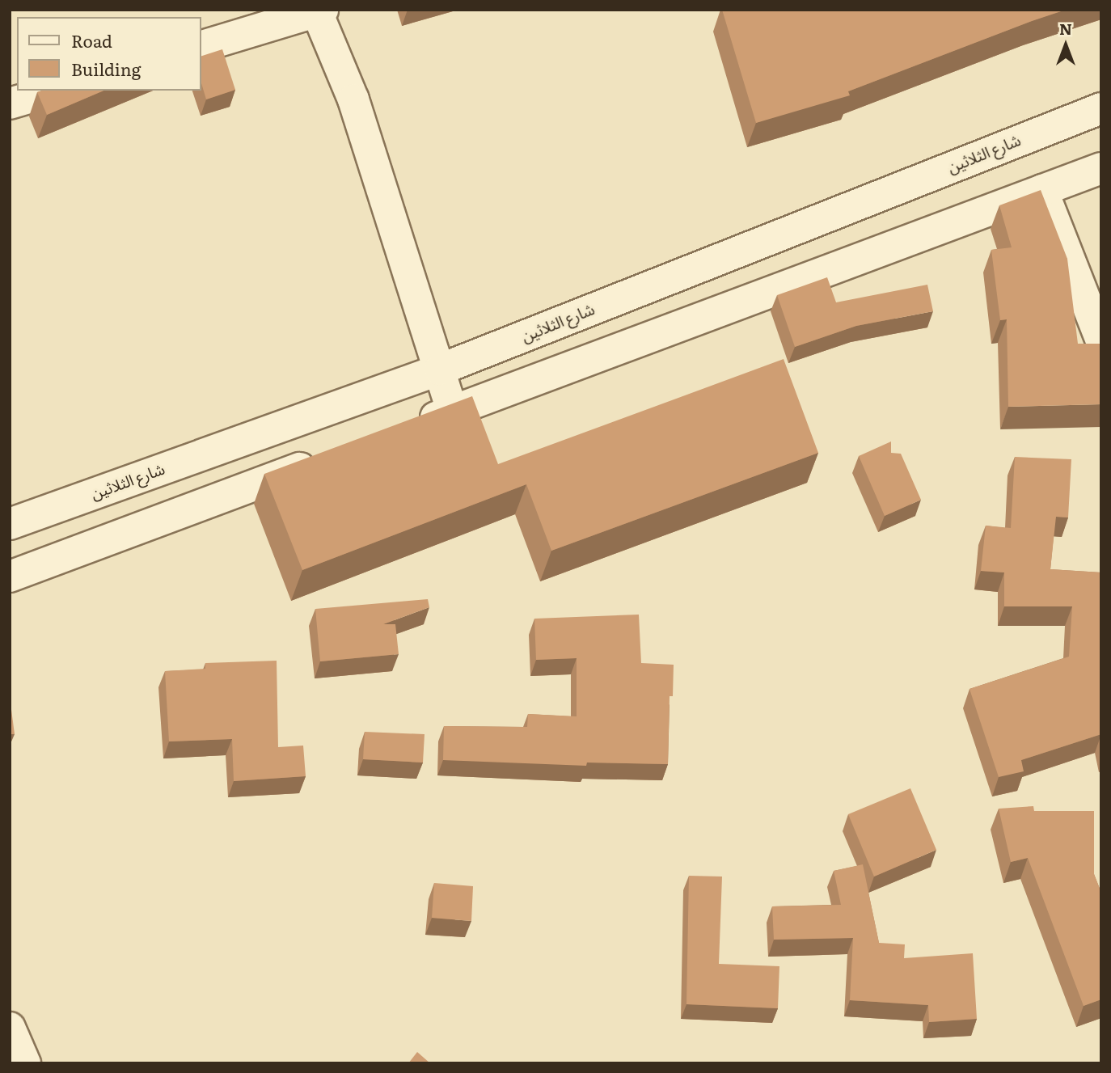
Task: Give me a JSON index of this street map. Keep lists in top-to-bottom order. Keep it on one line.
{"streets":{"street":["شارع الثلاثين"]},"legend":["Road","Building"],"north":"top"}
